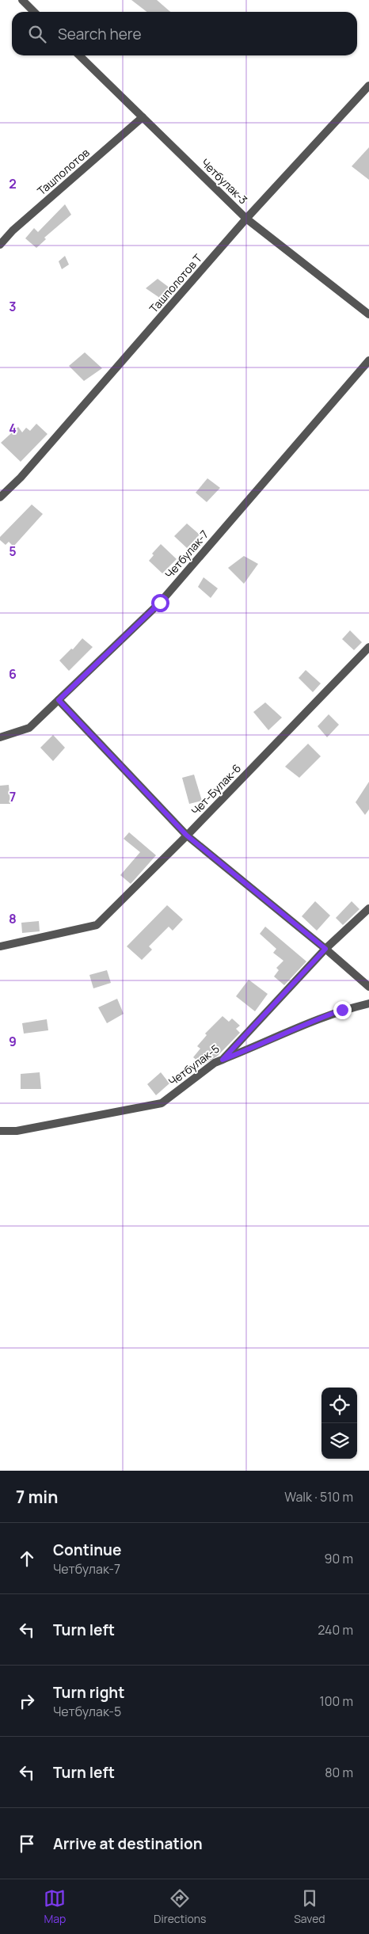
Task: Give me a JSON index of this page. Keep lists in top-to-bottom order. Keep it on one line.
{"streets":{"street":["Ташполотов","Четбулак-3","Ташполотов Т","Четбулак-7","Чет-Булак-6","Четбулак-5"]},"crossings":[["Ташполотов","Четбулак-3"],["Четбулак-3","Ташполотов Т"]],"page":{"search":"Search here","heading":["7 min","Walk · 510 m"],"list":[["Continue","Четбулак-7","90 m"],["Turn left","240 m"],["Turn right","Четбулак-5","100 m"],["Turn left","80 m"],"Arrive at destination"],"nav":["Map","Directions","Saved"]},"grid":{"rows":["2","3","4","5","6","7","8","9"]}}
